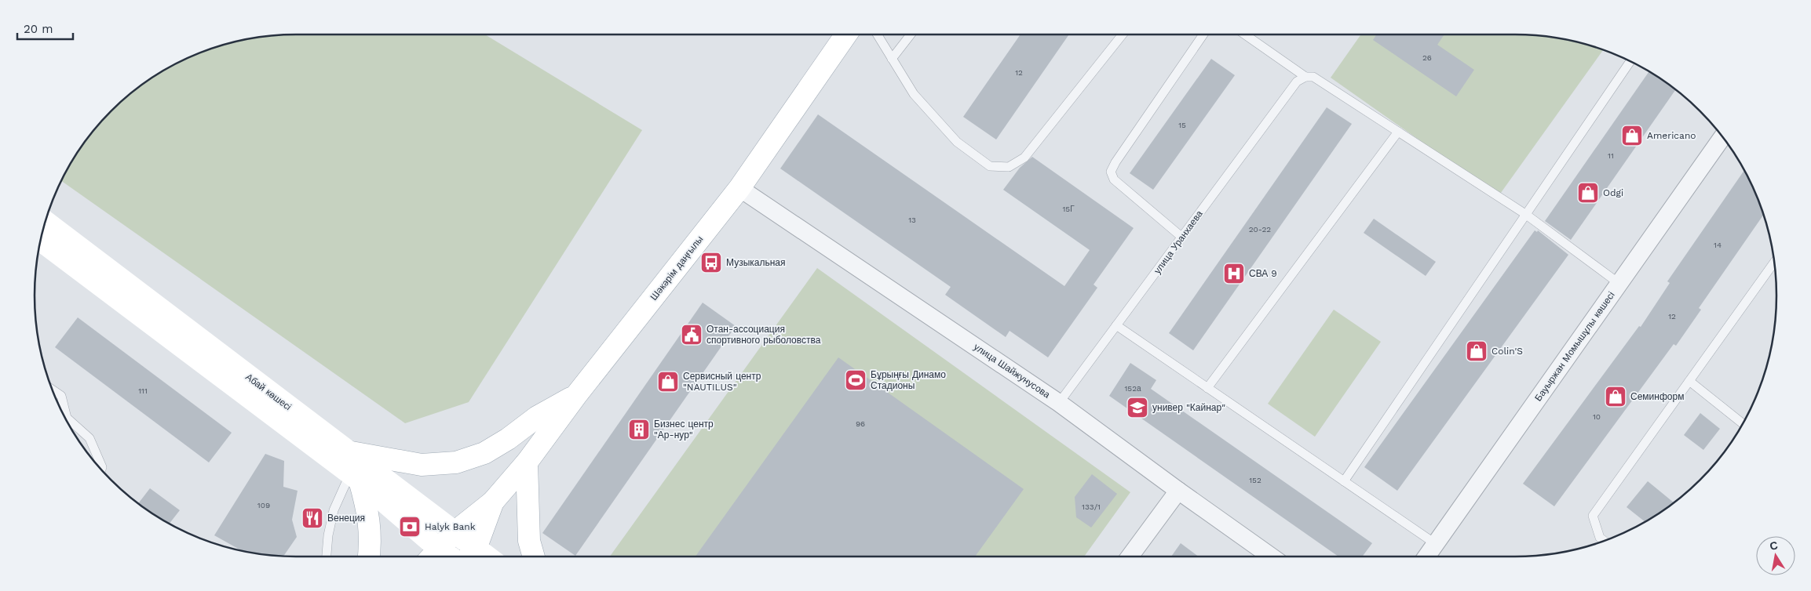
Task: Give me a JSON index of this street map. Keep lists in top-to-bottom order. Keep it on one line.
{"streets":{"main road":["Шәкәрім даңғылы","Абай көшесі"],"street":["Бауыржан Момышұлы көшесі","улица Шайжунусова"],"lane":["улица Уранхаева"]},"crossings":[["улица Уранхаева","улица Шайжунусова"],["Шәкәрім даңғылы","улица Шайжунусова"],["Шәкәрім даңғылы","Абай көшесі"]],"places":{"shop":["Americano","Odgi","Colin'S","Сервисный центр \"NAUTILUS\"","Семинформ"],"bus stop":["Музыкальная"],"hospital":["СВА 9"],"public building":["Отан-ассоциация спортивного рыболовства"],"sports":["Бұрыңғы Динамо Стадионы"],"school or university":["универ \"Кайнар\""],"building":["Бизнес центр \"Ар-нур\""],"restaurant":["Венеция"],"bank":["Halyk Bank"]},"house_numbers":["26","12","15","11","15Г","13","20-22","14","12","152а","111","10","96","152","109","133/1"],"scale_bar":"20 m","north":"top"}
